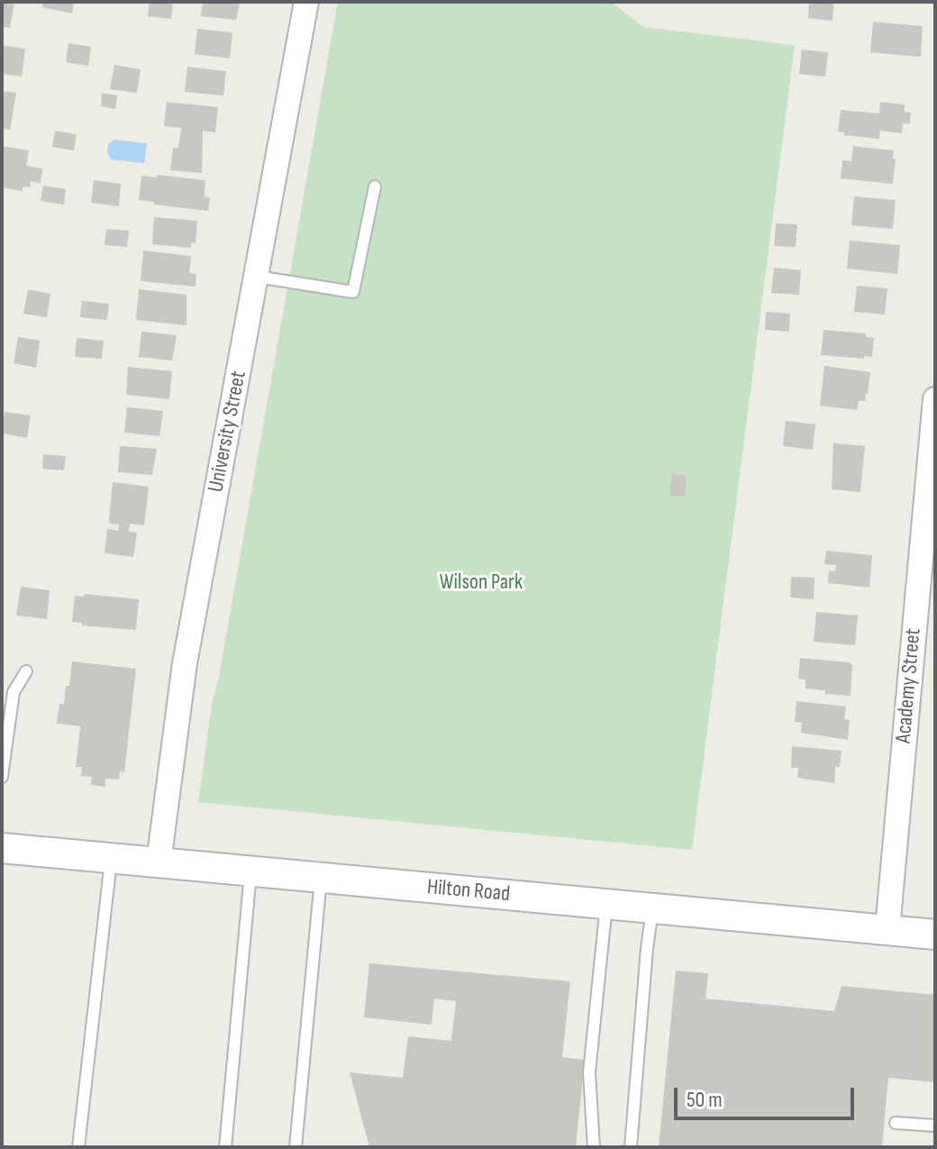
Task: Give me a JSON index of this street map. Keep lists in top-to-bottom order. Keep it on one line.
{"streets":{"street":["University Street","Academy Street","Hilton Road"]},"crossings":[["University Street","Hilton Road"],["Academy Street","Hilton Road"]],"parks":["Wilson Park"],"scale_bar":"50 m"}
